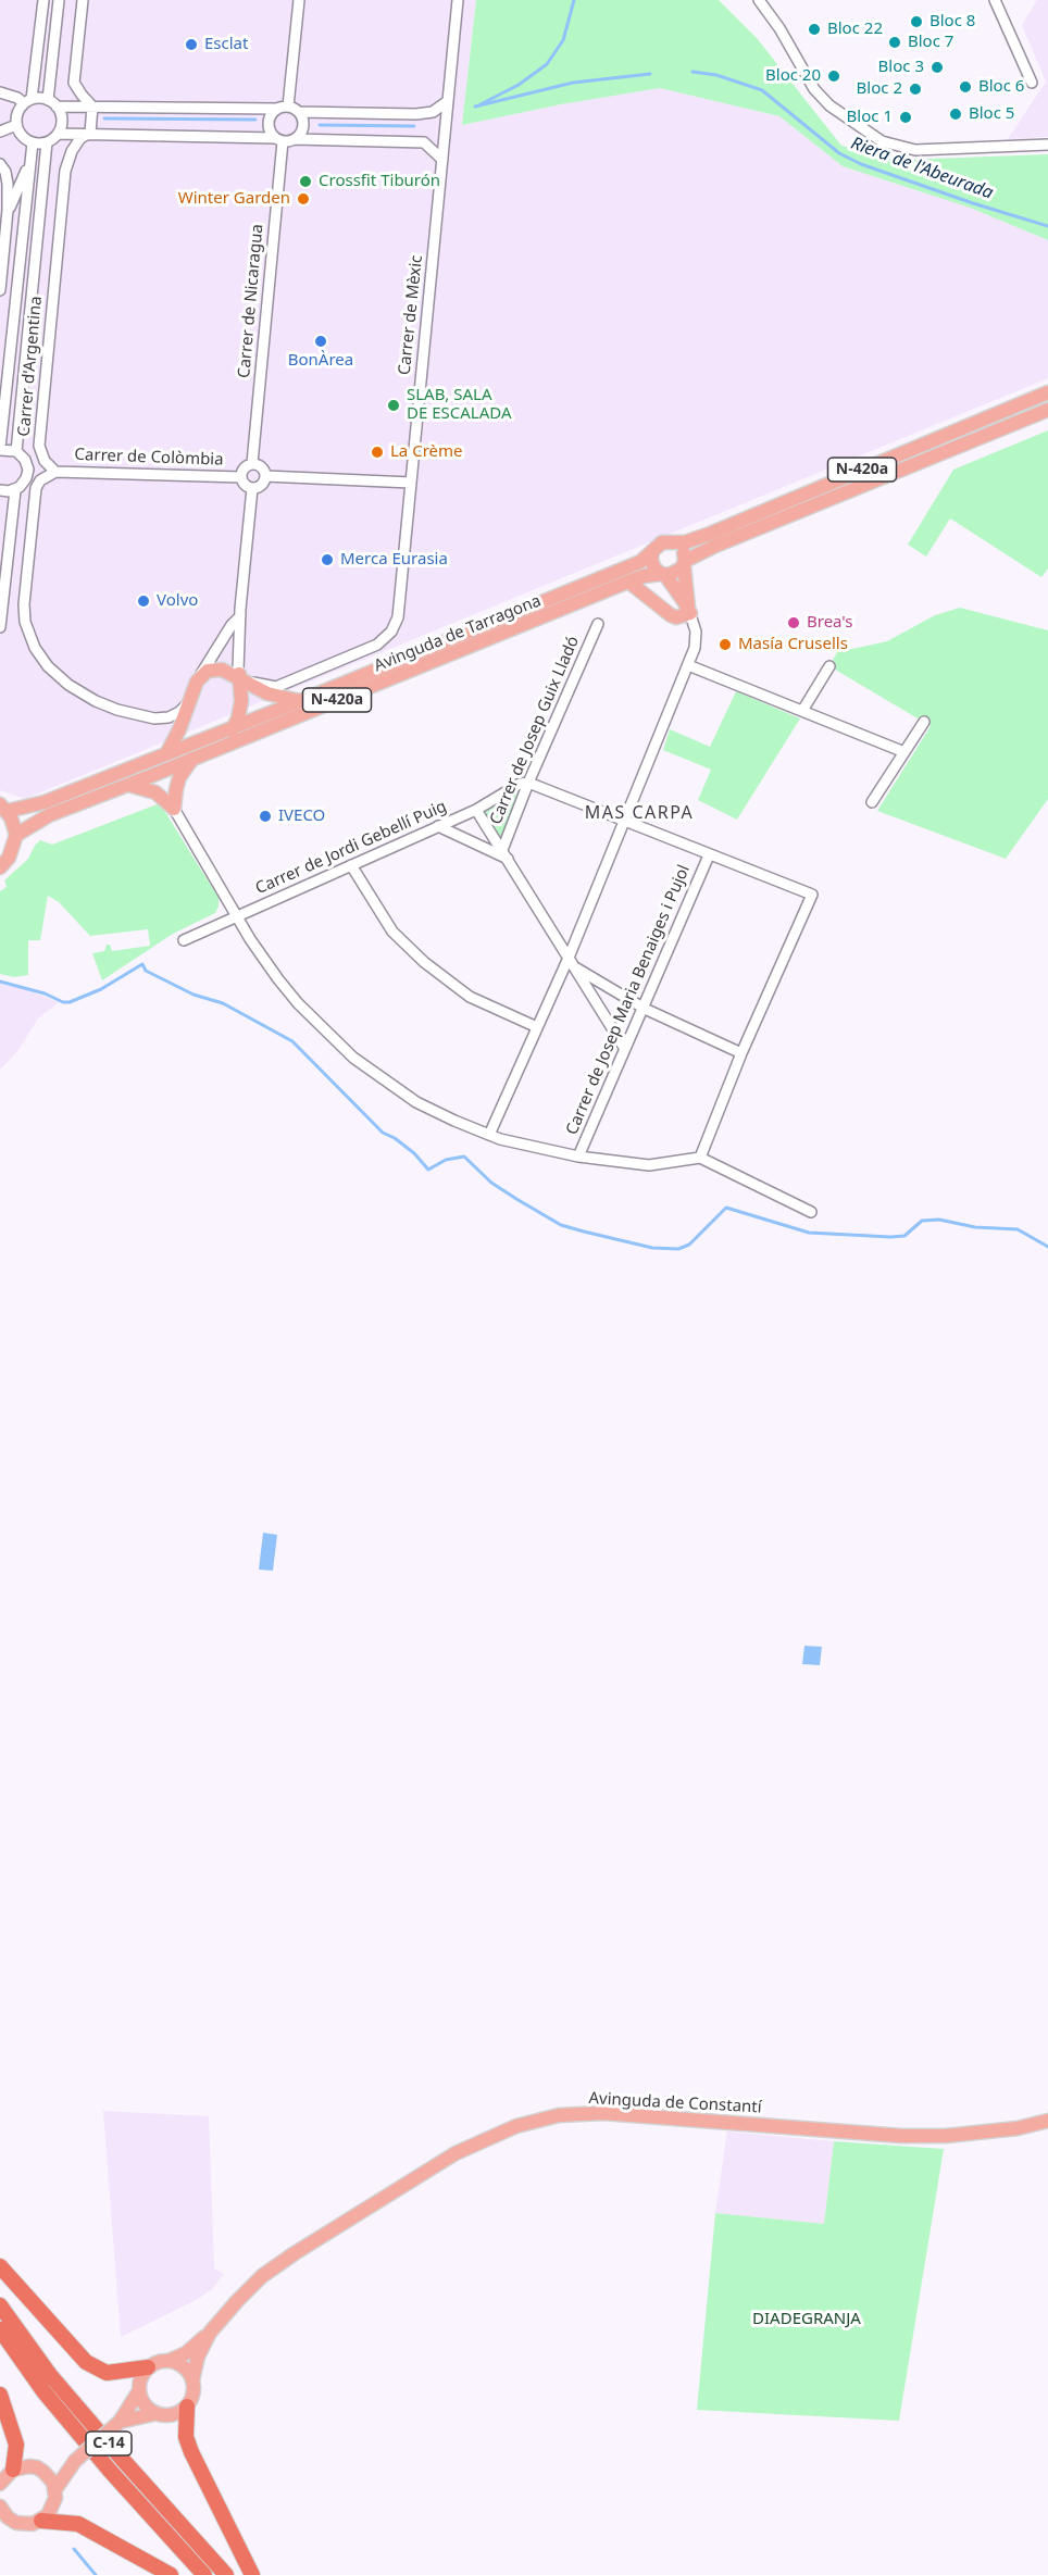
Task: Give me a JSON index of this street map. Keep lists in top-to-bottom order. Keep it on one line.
{"streets":{"highway":["C-14"],"main road":["N-420a","Avinguda de Tarragona","Avinguda de Constantí"],"street":["Carrer de Nicaragua","Carrer de Mèxic","Carrer d'Argentina","Carrer de Colòmbia","Carrer de Josep Guix Lladó","Carrer de Jordi Gebellí Puig","Carrer de Josep Maria Benaiges i Pujol"]},"crossings":[["Carrer de Nicaragua","Carrer de Colòmbia"],["Carrer de Mèxic","N-420a"],["Carrer d'Argentina","Carrer de Colòmbia"],["N-420a","Avinguda de Tarragona"],["Carrer de Josep Guix Lladó","Carrer de Jordi Gebellí Puig"]],"districts":["MAS CARPA"],"water":["Riera de l'Abeurada"],"parks":["DIADEGRANJA"],"places":["Bloc 8","Bloc 22","Bloc 7","Esclat","Bloc 3","Bloc 20","Bloc 6","Bloc 2","Bloc 5","Bloc 1","Crossfit Tiburón","Winter Garden","BonÀrea","SLAB, SALA DE ESCALADA","La Crème","Merca Eurasia","Volvo","Brea's","Masía Crusells","IVECO"]}
